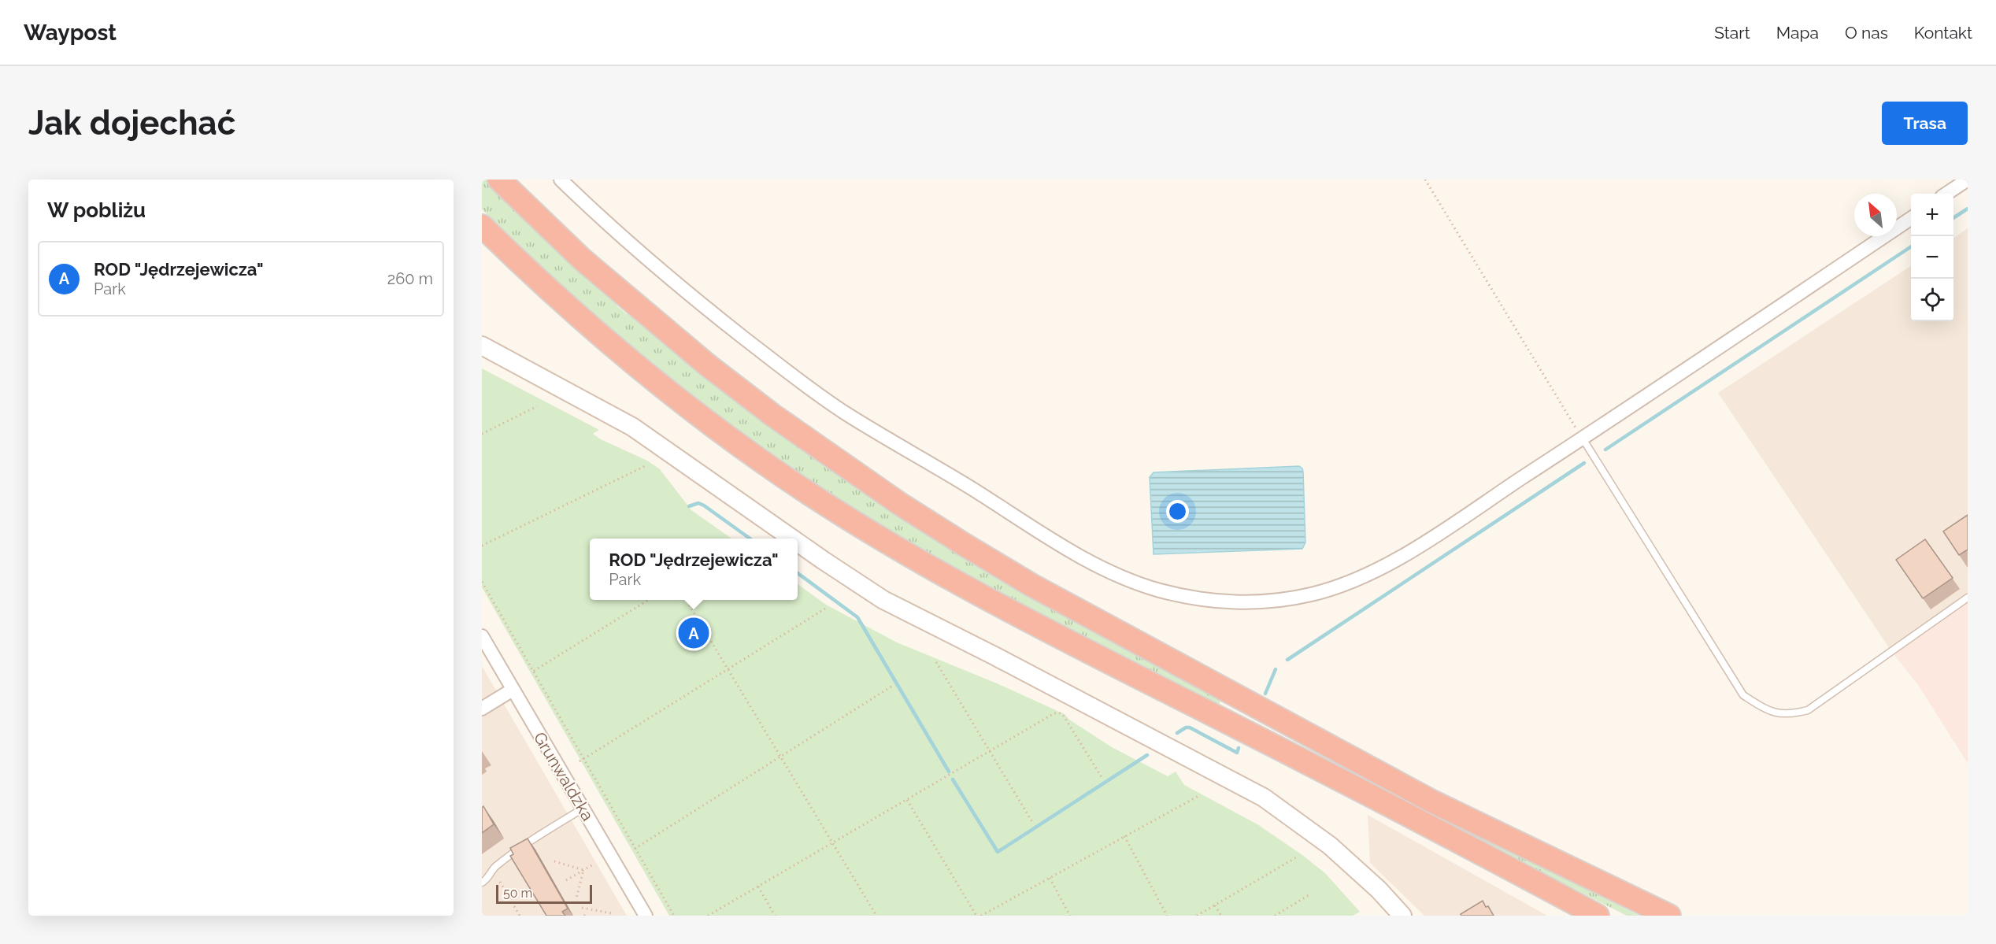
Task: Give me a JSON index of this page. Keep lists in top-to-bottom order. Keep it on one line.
{"streets":{"street":["Grunwaldzka"]},"scale_bar":"50 m","north":"top left","page":{"header":"Waypost","nav":["Start","Mapa","O nas","Kontakt"],"buttons":"Trasa","title":"Jak dojechać","heading":"W pobliżu","map_buttons":["+","−"],"list":[{"mark":"A","name":"ROD \"Jędrzejewicza\"","note":"Park","value":"260 m"}],"popup":["ROD \"Jędrzejewicza\"","Park"],"pins":"A","scale":"50 m"}}
